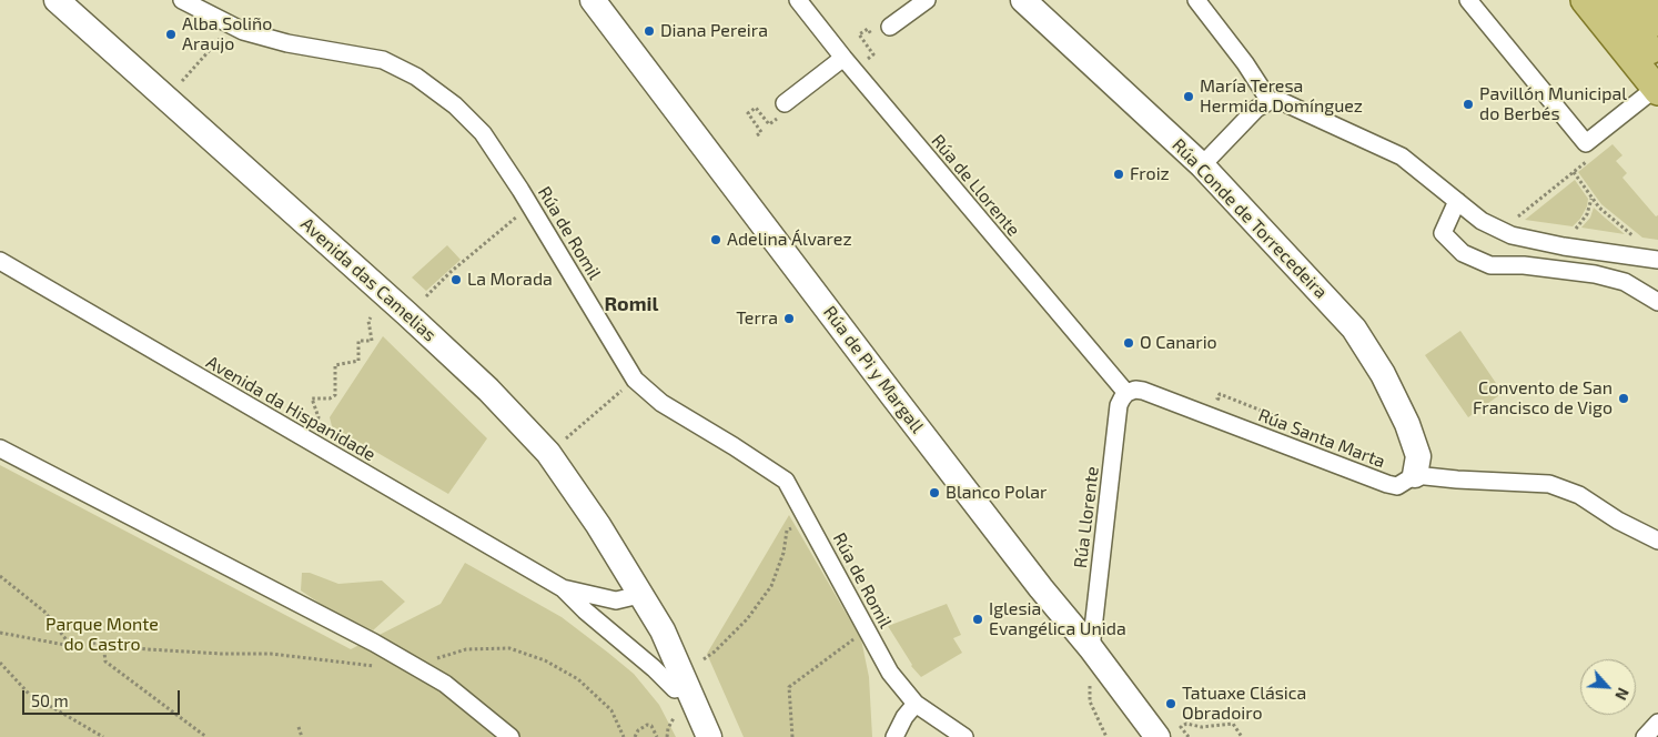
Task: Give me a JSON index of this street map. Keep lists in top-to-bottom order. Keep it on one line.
{"streets":{"main road":["Rúa Conde de Torrecedeira","Avenida das Camelias","Rúa de Pi y Margall"],"street":["Rúa de Llorente","Rúa de Romil","Avenida da Hispanidade","Rúa Santa Marta","Rúa Llorente"]},"crossings":[["Rúa de Llorente","Rúa Santa Marta"],["Rúa de Llorente","Rúa Llorente"],["Rúa Conde de Torrecedeira","Rúa Santa Marta"],["Avenida das Camelias","Avenida da Hispanidade"],["Rúa de Pi y Margall","Rúa Llorente"],["Rúa Santa Marta","Rúa Llorente"]],"districts":["Romil"],"parks":["Parque Monte do Castro"],"places":["Diana Pereira","Alba Soliño Araujo","María Teresa Hermida Domínguez","Pavillón Municipal do Berbés","Froiz","Adelina Álvarez","La Morada","Terra","O Canario","Convento de San Francisco de Vigo","Blanco Polar","Iglesia Evangélica Unida","Tatuaxe Clásica Obradoiro"],"scale_bar":"50 m","north":"bottom right"}
